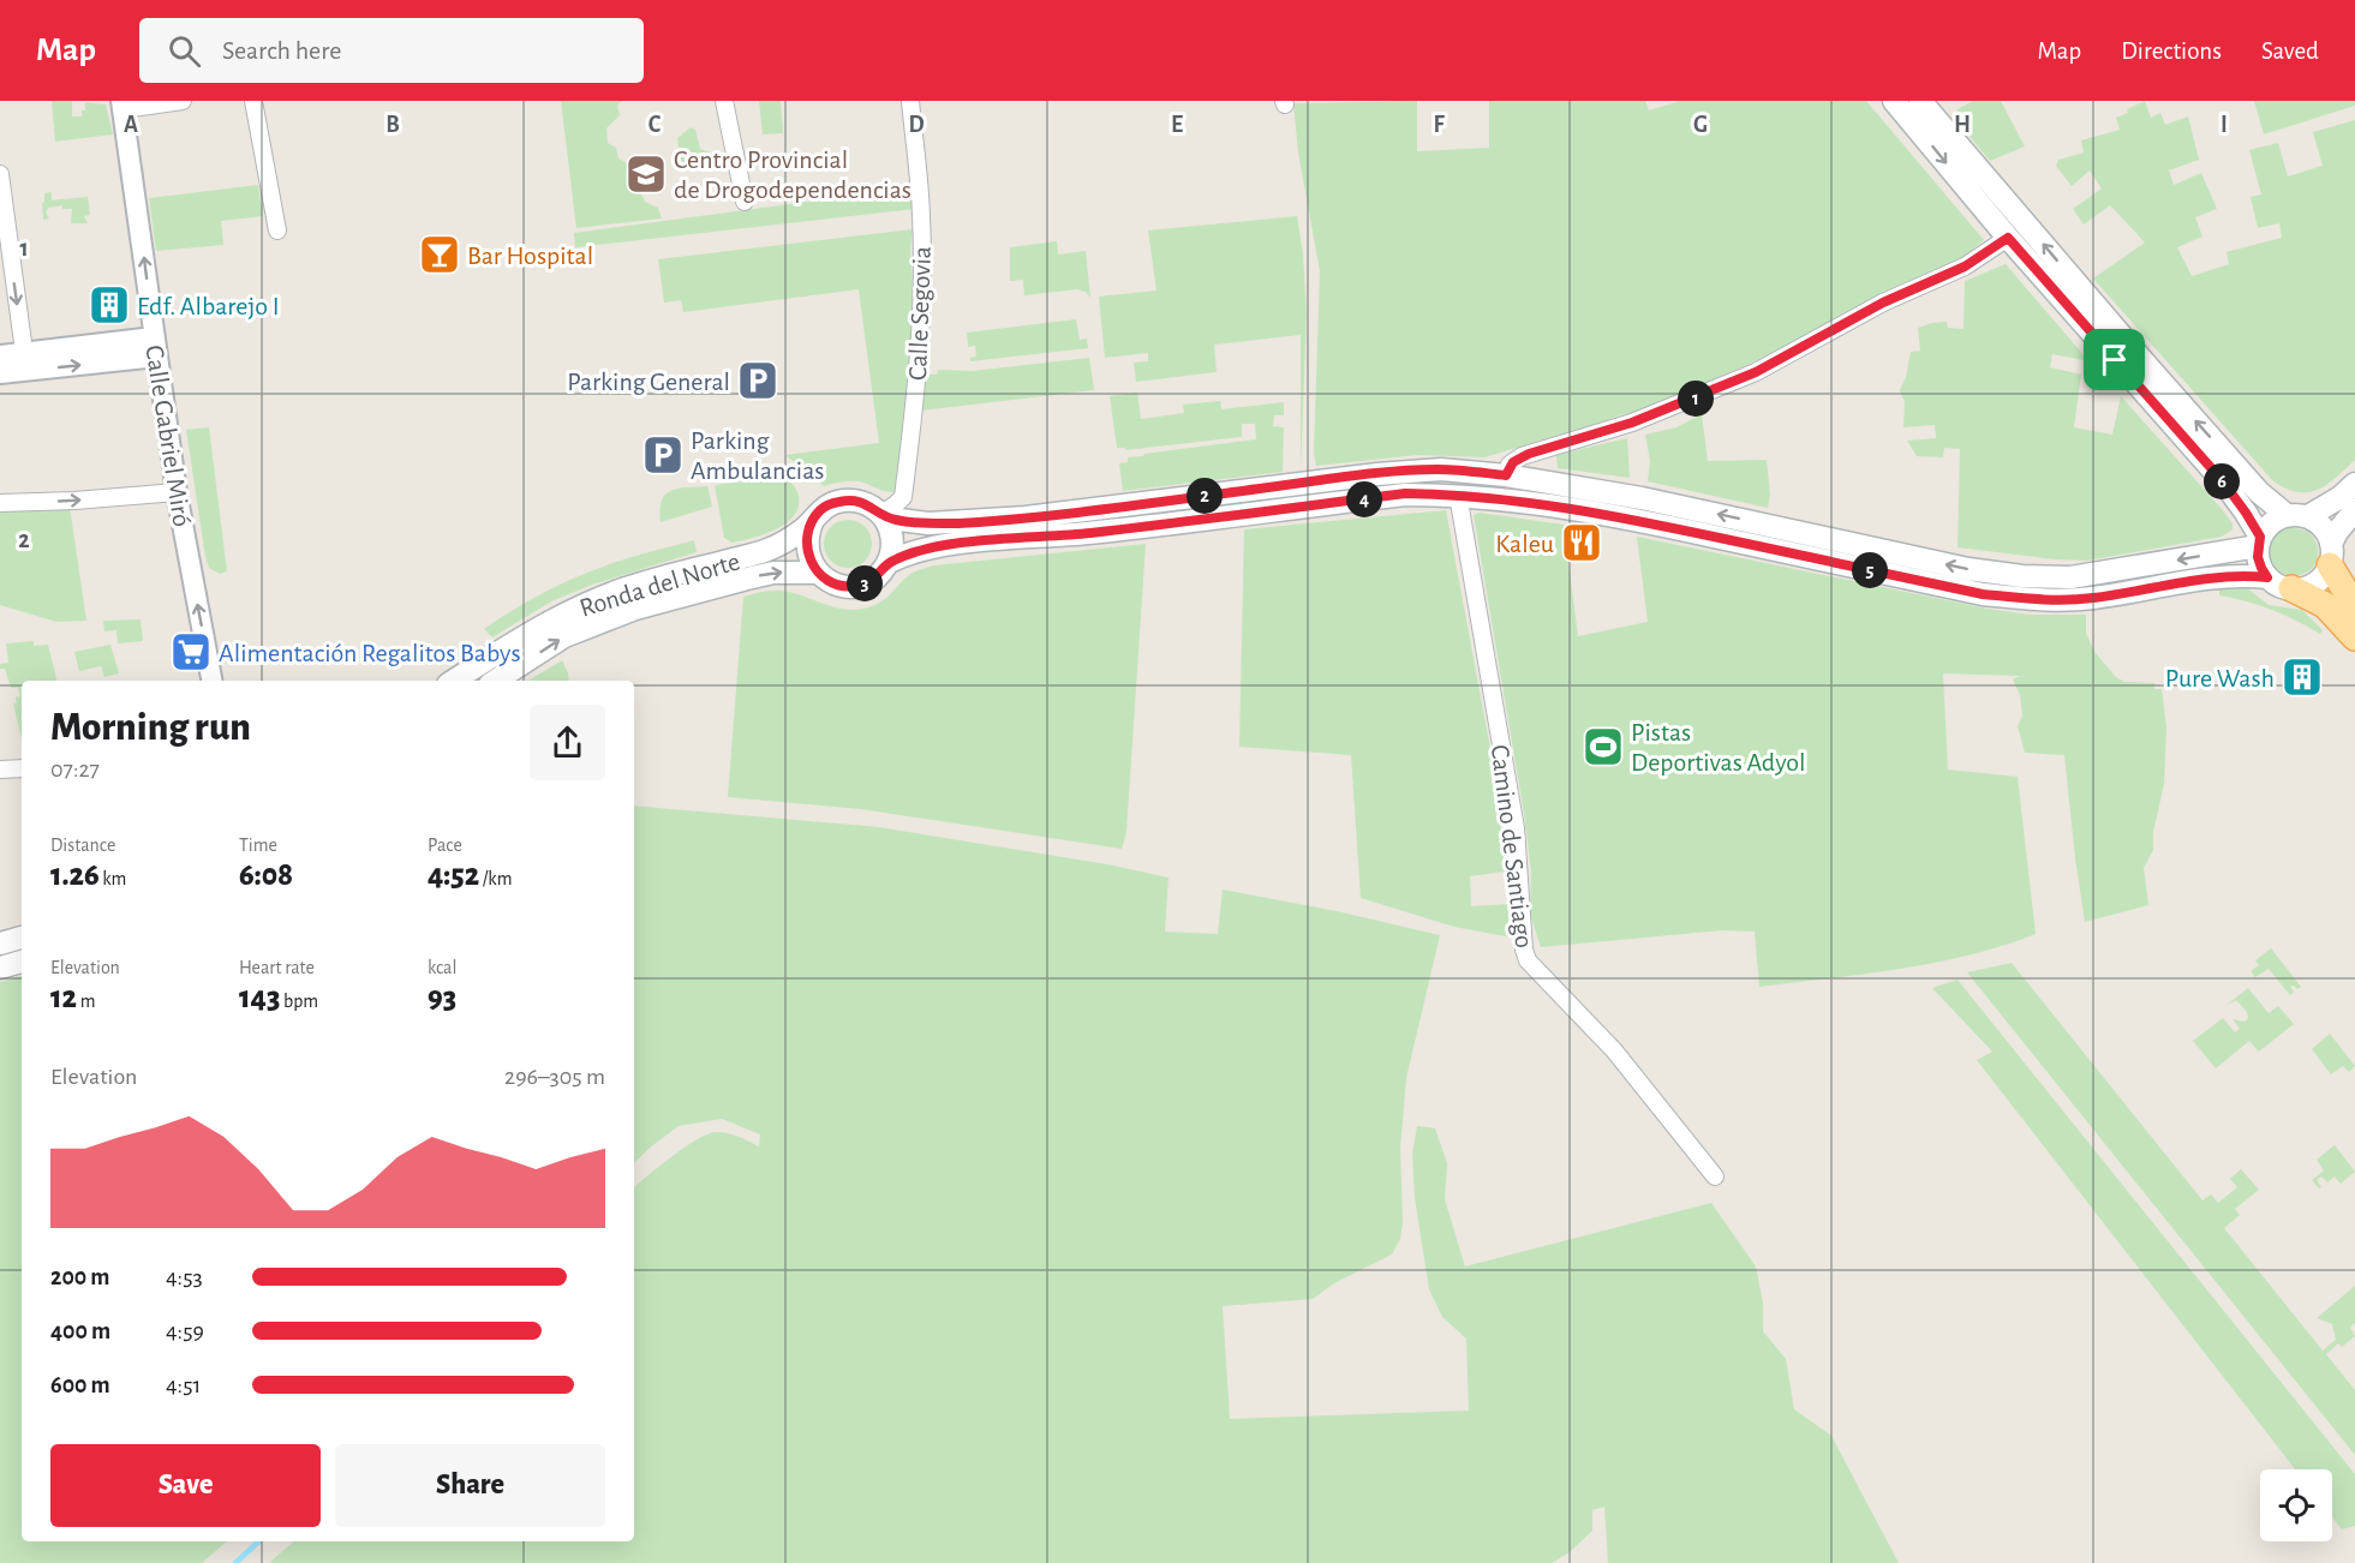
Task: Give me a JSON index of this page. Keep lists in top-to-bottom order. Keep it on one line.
{"streets":{"main road":["Ronda del Norte"],"street":["Calle Segovia","Calle Gabriel Miró","Camino de Santiago"]},"crossings":[["Calle Segovia","Ronda del Norte"]],"places":{"school or university":["Centro Provincial de Drogodependencias"],"bar":["Bar Hospital"],"building":["Edf. Albarejo I","Pure Wash"],"parking":["Parking General","Parking Ambulancias"],"restaurant":["Kaleu"],"supermarket":["Alimentación Regalitos Babys"],"sports":["Pistas Deportivas Adyol"]},"page":{"header":"Map","search":"Search here","nav":["Map","Directions","Saved"],"pins":["1","6","2","4","5","3"],"heading":["Morning run","07:27"],"stats":[["Distance","1.26 km"],["Time","6:08"],["Pace","4:52 /km"],["Elevation","12 m"],["Heart rate","143 bpm"],["kcal","93"]],"chart":["Elevation","296–305 m"],"list":[{"name":"200 m","note":"4:53"},{"name":"400 m","note":"4:59"},{"name":"600 m","note":"4:51"}],"buttons":["Save","Share"]},"grid":{"columns":["A","B","C","D","E","F","G","H","I"],"rows":["1","2"]}}
